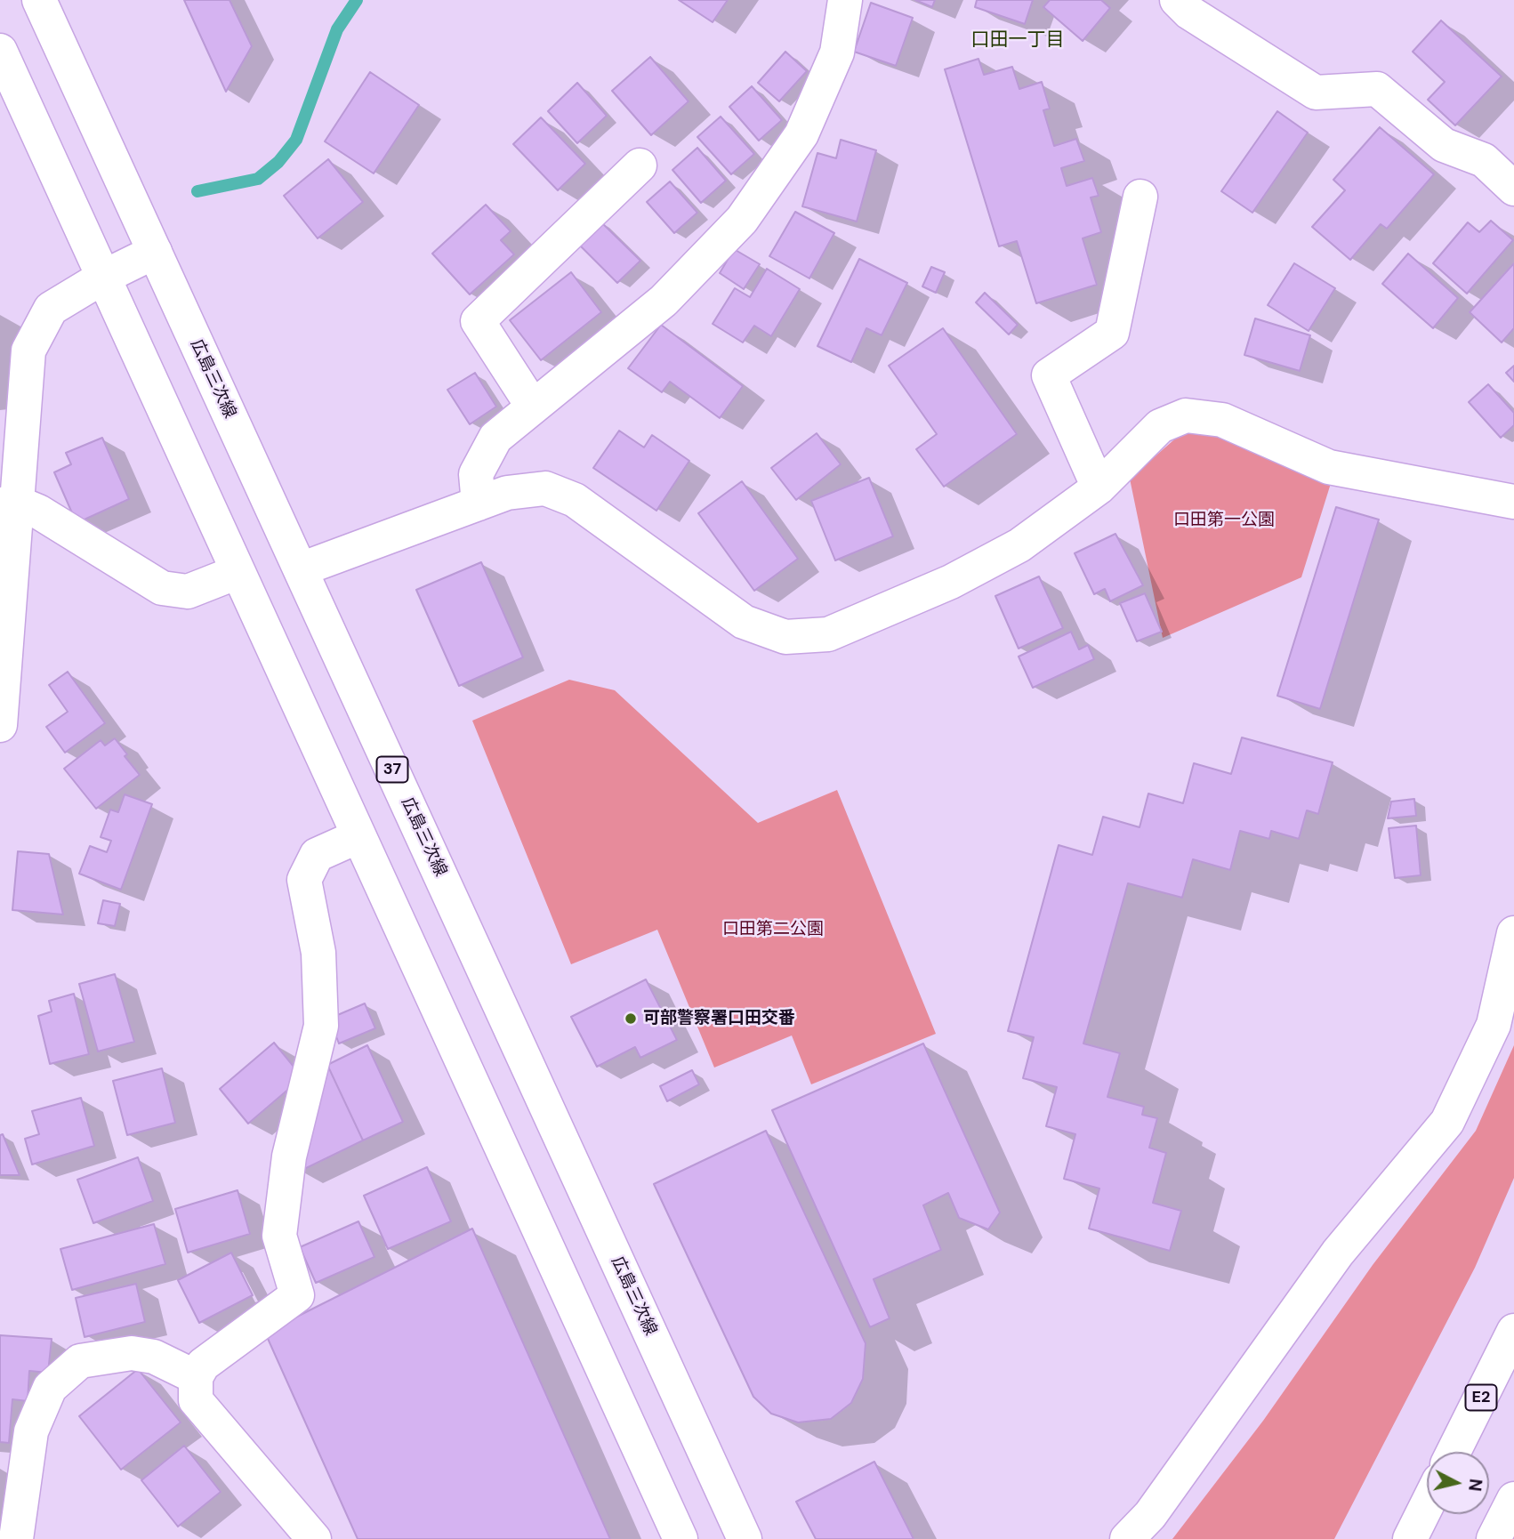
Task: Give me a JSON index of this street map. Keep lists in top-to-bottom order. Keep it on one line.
{"streets":{"main road":["広島三次線","37","E2"]},"districts":["口田一丁目"],"parks":["口田第一公園","口田第二公園"],"places":["可部警察署口田交番"],"north":"right"}
